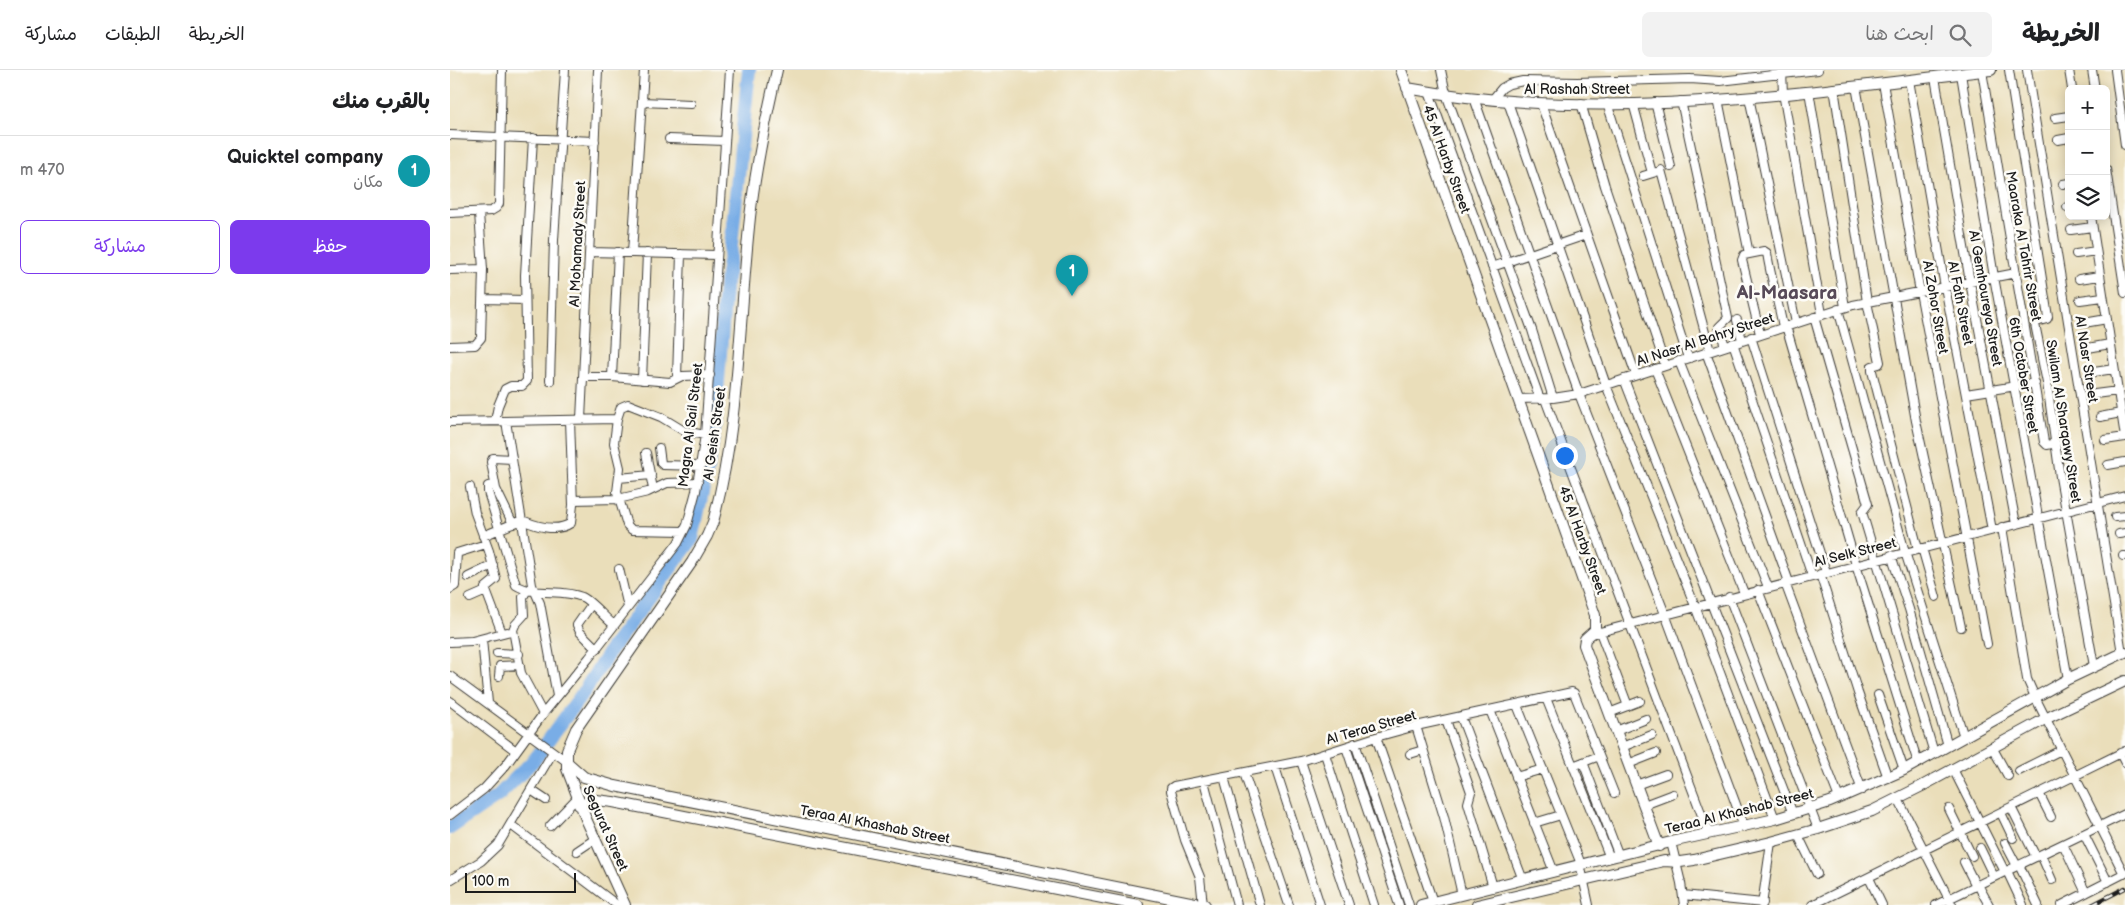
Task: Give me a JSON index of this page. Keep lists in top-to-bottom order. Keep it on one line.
{"streets":{"street":["Al Rashah Street","45 Al Harby Street","Al Mohamady Street","Maaraka Al Tahrir Street","Al Gemhoureya Street","Al Fath Street","Al Zohor Street","Al Nasr Al Bahry Street","Al Nasr Street","6th October Street","Swilam Al Sharqawy Street","Magra Al Sail Street","Al Geish Street","Al Selk Street","Al Teraa Street","Teraa Al Khashab Street","Segurat Street"]},"crossings":[["Al Rashah Street","45 Al Harby Street"],["Al Rashah Street","Maaraka Al Tahrir Street"],["Al Rashah Street","Al Gemhoureya Street"],["Al Rashah Street","Al Fath Street"],["Al Rashah Street","Al Zohor Street"],["Al Rashah Street","6th October Street"],["45 Al Harby Street","Al Nasr Al Bahry Street"],["45 Al Harby Street","Al Selk Street"],["45 Al Harby Street","Teraa Al Khashab Street"],["Maaraka Al Tahrir Street","Al Nasr Al Bahry Street"],["Maaraka Al Tahrir Street","Swilam Al Sharqawy Street"],["Al Gemhoureya Street","Al Nasr Al Bahry Street"],["Al Gemhoureya Street","Al Selk Street"],["Al Fath Street","Al Nasr Al Bahry Street"],["Al Fath Street","Al Selk Street"],["Al Zohor Street","Al Nasr Al Bahry Street"],["Al Zohor Street","Al Selk Street"],["Al Nasr Al Bahry Street","6th October Street"],["Al Nasr Street","Al Selk Street"],["Al Nasr Street","Teraa Al Khashab Street"],["6th October Street","Al Selk Street"],["6th October Street","Teraa Al Khashab Street"],["Swilam Al Sharqawy Street","Al Selk Street"],["Swilam Al Sharqawy Street","Teraa Al Khashab Street"],["Magra Al Sail Street","Teraa Al Khashab Street"],["Al Geish Street","Teraa Al Khashab Street"],["Al Geish Street","Segurat Street"],["Al Teraa Street","Teraa Al Khashab Street"],["Teraa Al Khashab Street","Segurat Street"]],"districts":["Al-Maasara"],"scale_bar":"100 m","page":{"header":"الخريطة","search":"ابحث هنا","nav":["الخريطة","الطبقات","مشاركة"],"heading":"بالقرب منك","map_buttons":["+","−"],"list":[{"mark":"1","name":"Quicktel company","note":"مكان","value":"470 m"}],"buttons":["حفظ","مشاركة"],"pins":"1","scale":"100 m"}}
